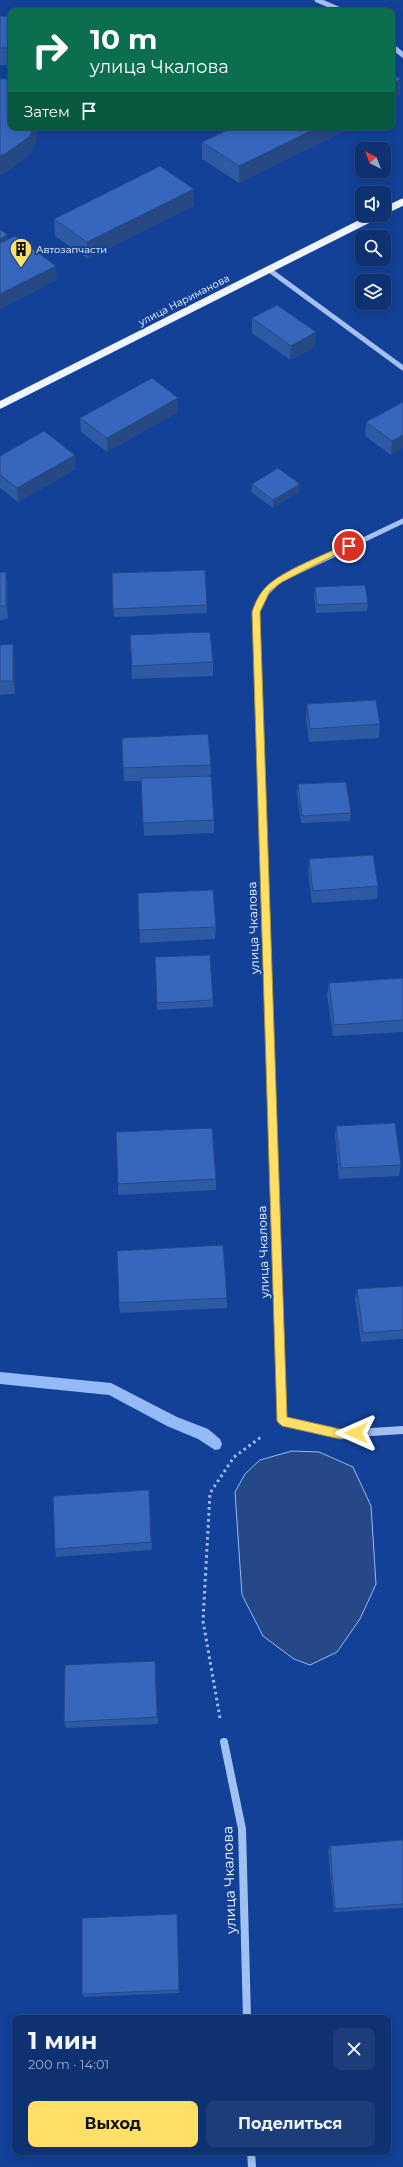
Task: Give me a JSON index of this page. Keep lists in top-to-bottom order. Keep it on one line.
{"streets":{"main road":["улица Нариманова"],"street":["улица Чкалова"]},"places":{"building":["Автозапчасти"]},"north":"top left","page":{"turn":["10 m","улица Чкалова"],"then":"Затем","heading":["1 мин","200 m · 14:01"],"buttons":["Выход","Поделиться"]}}
